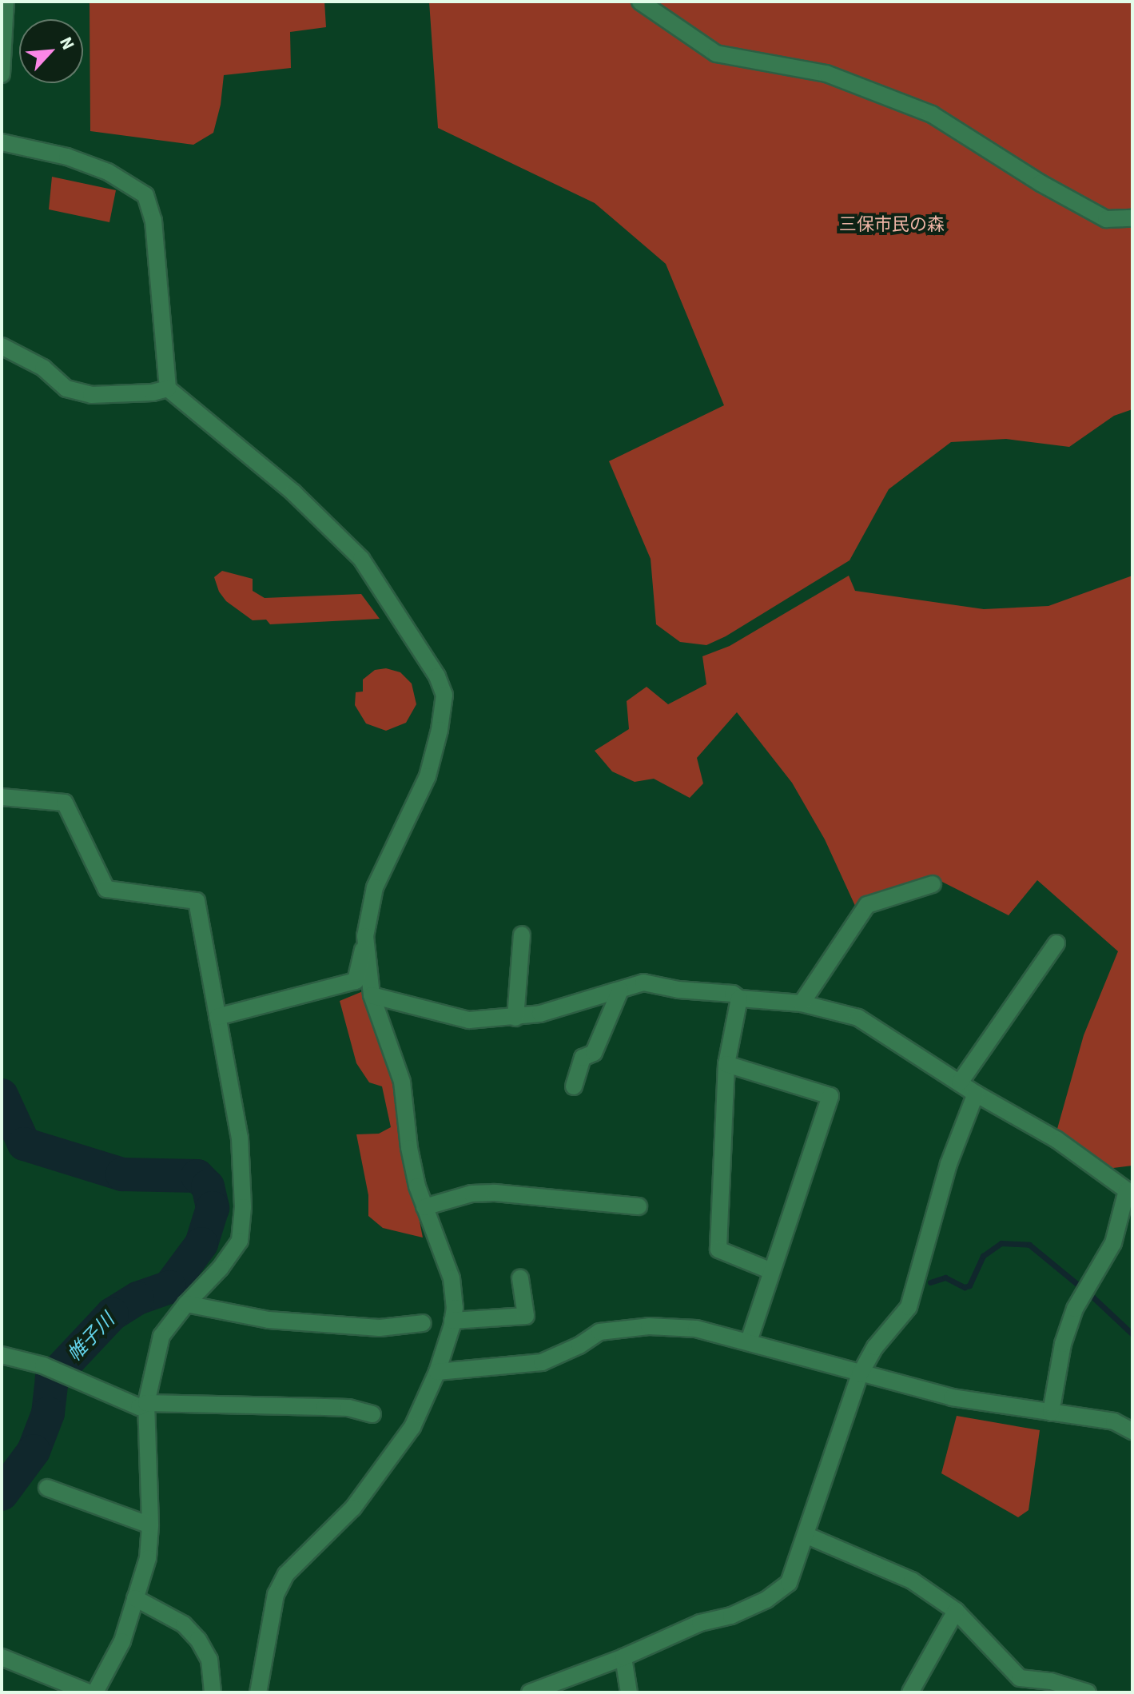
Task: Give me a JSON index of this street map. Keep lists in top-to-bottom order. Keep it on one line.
{"water":["帷子川"],"parks":["三保市民の森"],"north":"top right"}
